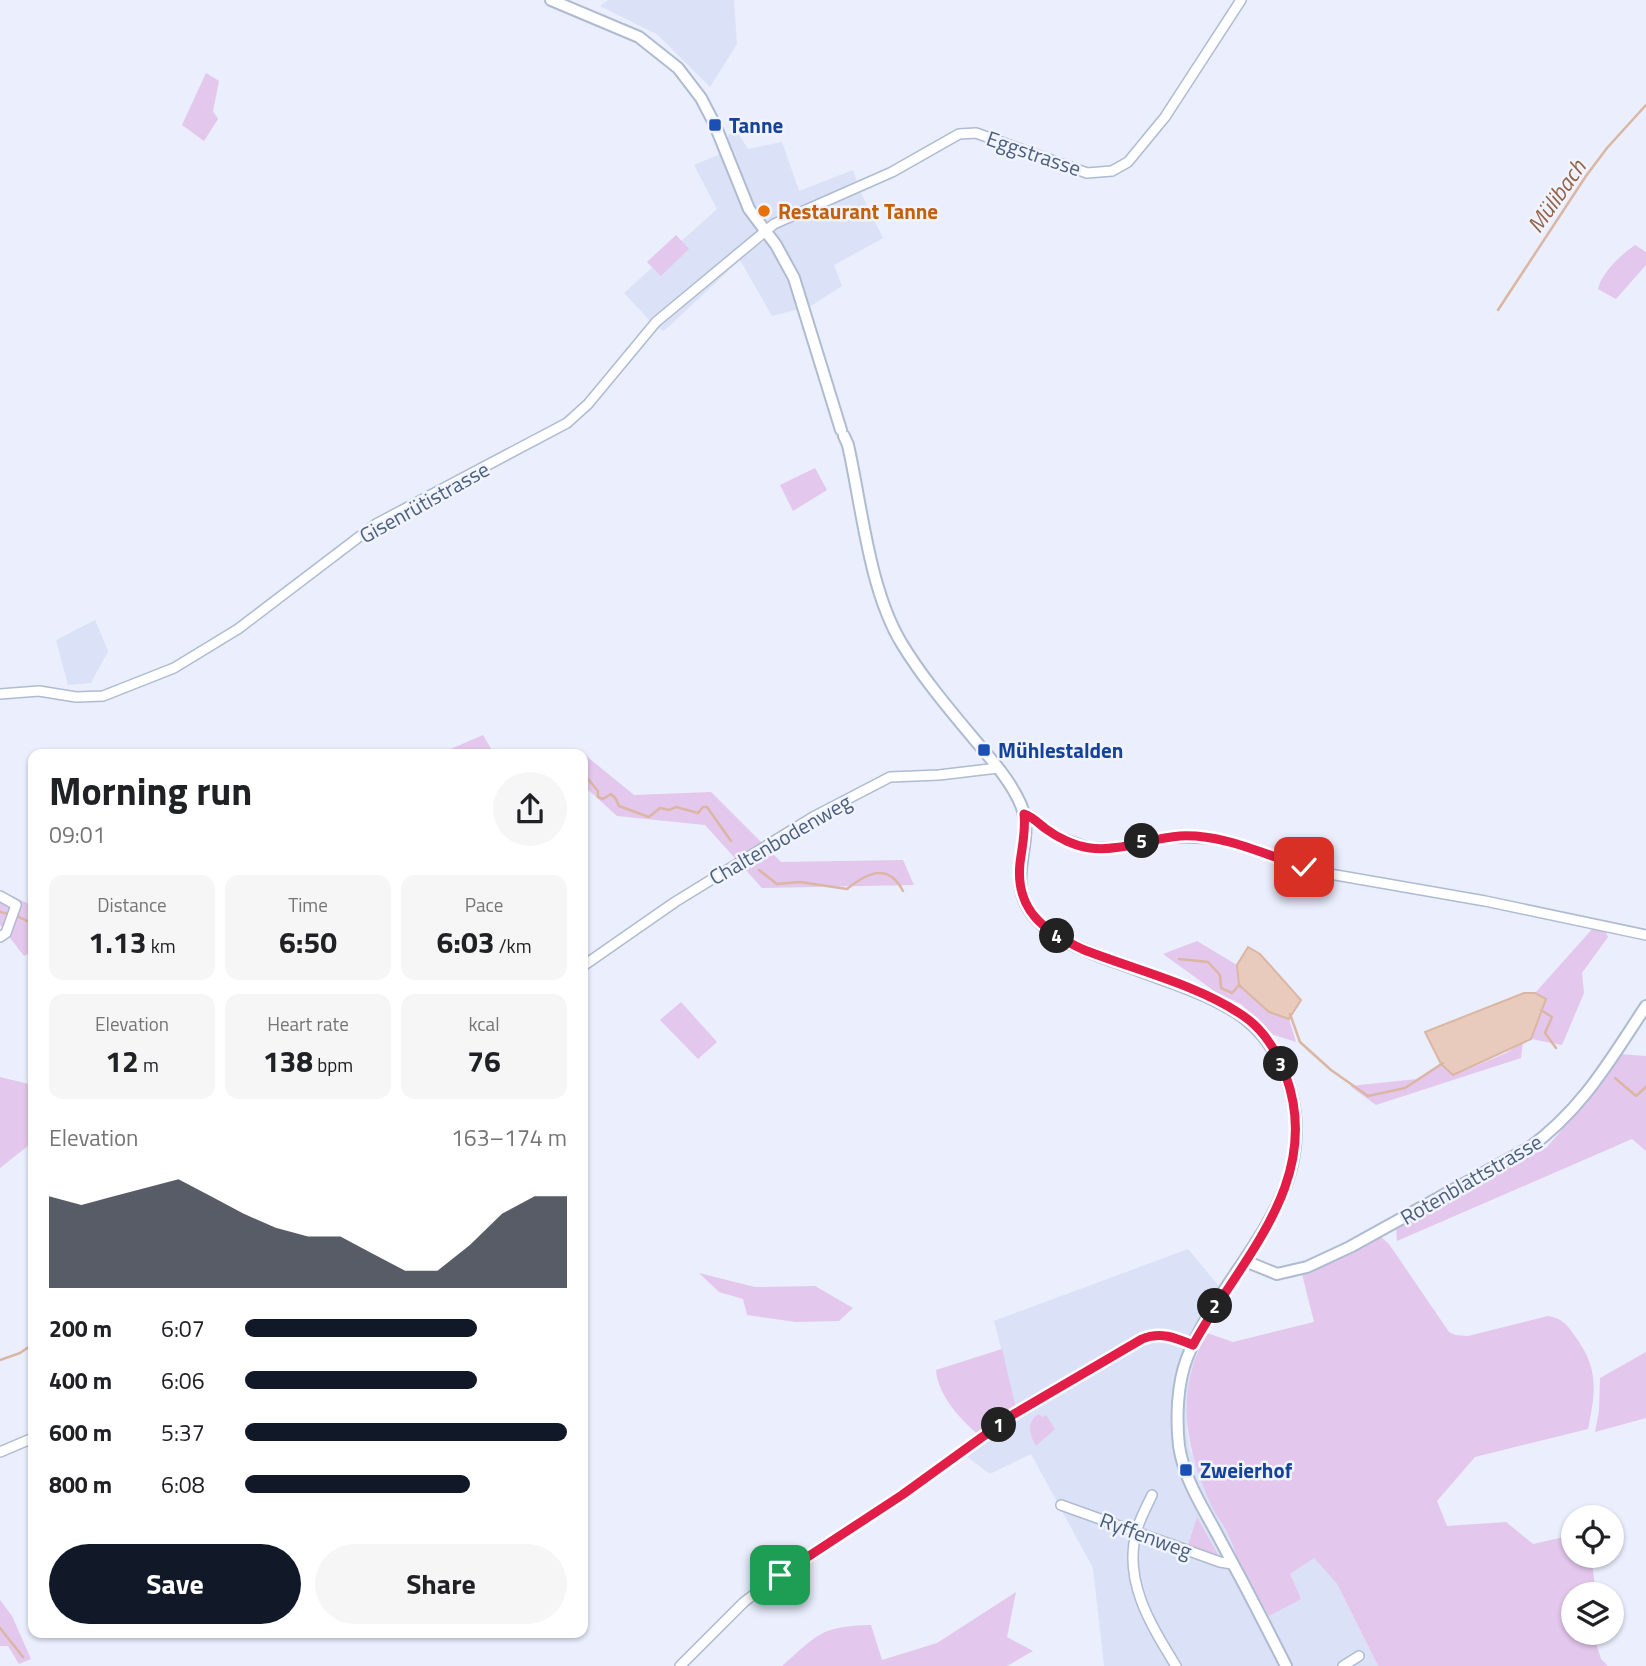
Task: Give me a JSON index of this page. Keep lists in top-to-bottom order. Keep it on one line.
{"streets":{"street":["Eggstrasse","Gisenrütistrasse","Chaltenbodenweg","Rotenblattstrasse","Ryffenweg"]},"crossings":[["Eggstrasse","Gisenrütistrasse"]],"water":["Mülibach"],"places":{"transit":["Tanne","Mühlestalden","Zweierhof"],"other":["Restaurant Tanne"]},"page":{"heading":["Morning run","09:01"],"pins":["5","4","3","2","1"],"stats":[["Distance","1.13 km"],["Time","6:50"],["Pace","6:03 /km"],["Elevation","12 m"],["Heart rate","138 bpm"],["kcal","76"]],"chart":["Elevation","163–174 m"],"list":[{"name":"200 m","note":"6:07"},{"name":"400 m","note":"6:06"},{"name":"600 m","note":"5:37"},{"name":"800 m","note":"6:08"}],"buttons":["Save","Share"]}}
